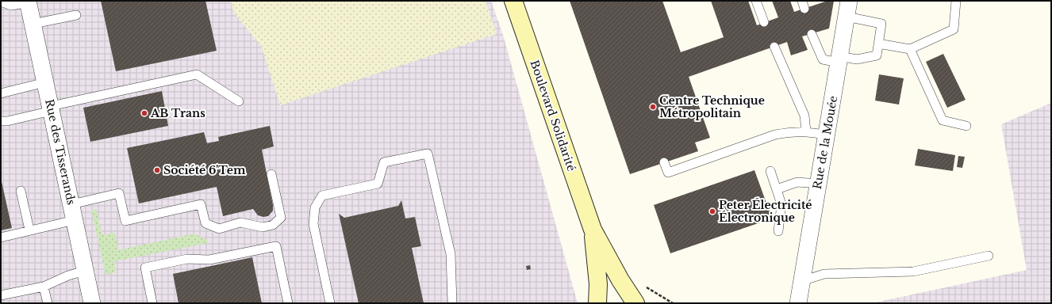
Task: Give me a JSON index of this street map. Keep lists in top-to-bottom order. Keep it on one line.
{"streets":{"main road":["Boulevard Solidarité"],"street":["Rue de la Mouée","Rue des Tisserands"]},"places":["Centre Technique Métropolitain","AB Trans","Société 6'Tem","Peter Électricité Électronique"]}
